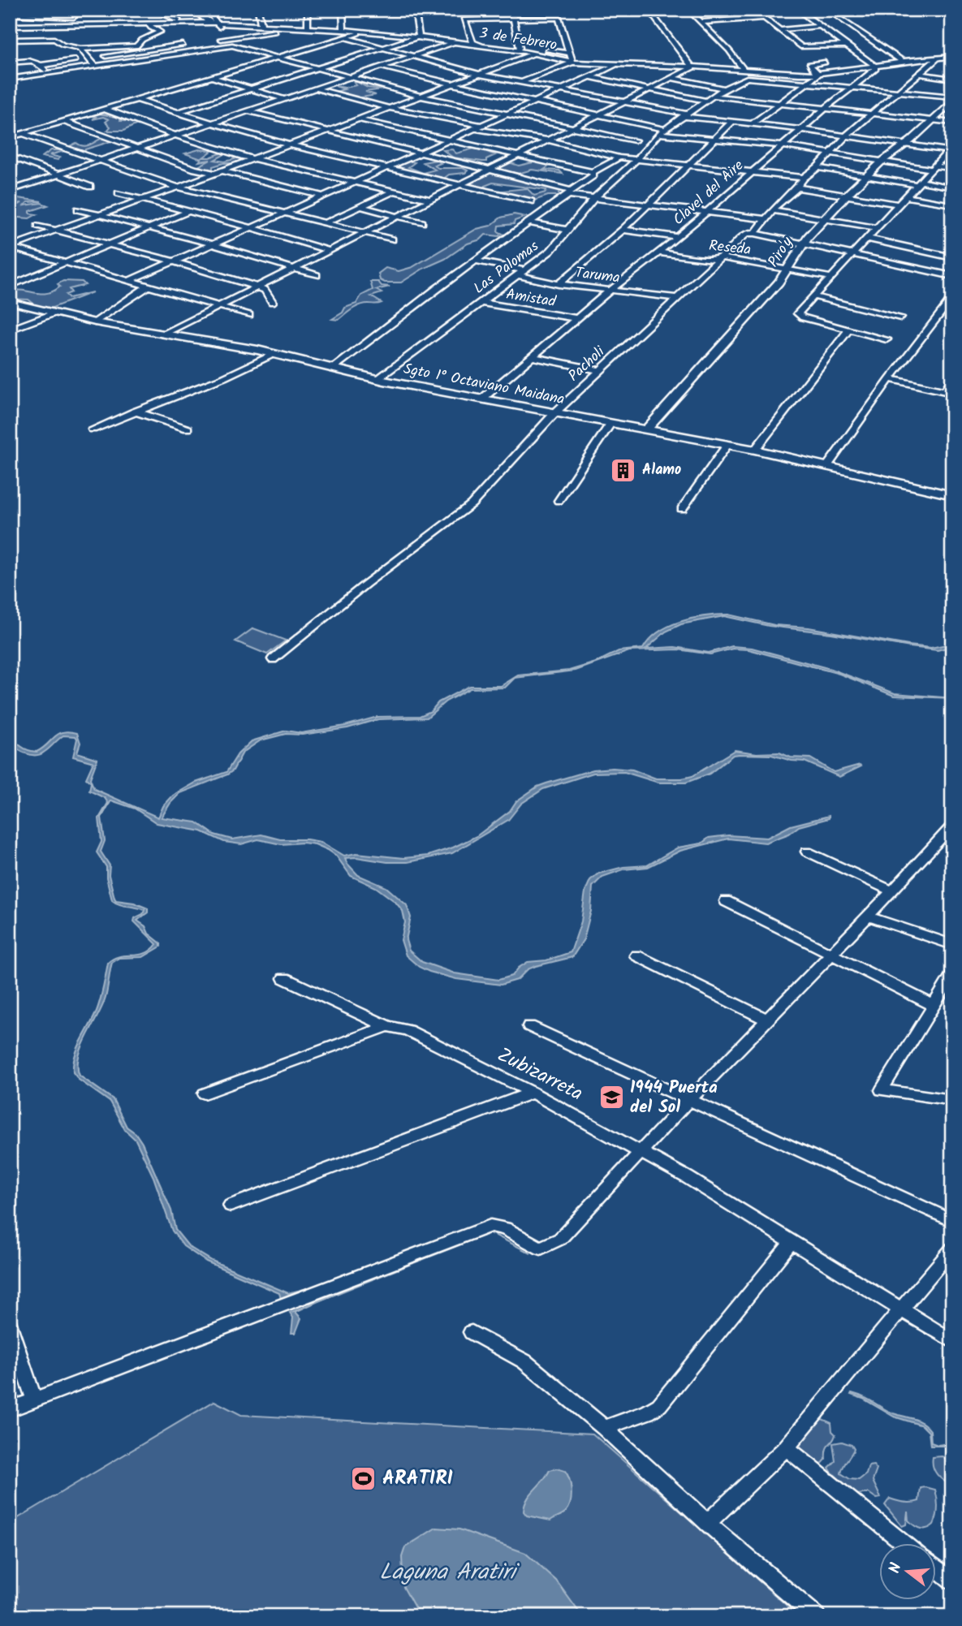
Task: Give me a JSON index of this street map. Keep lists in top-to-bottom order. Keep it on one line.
{"streets":{"main road":["Piro'y","Sgto 1° Octaviano Maidana"],"street":["3 de Febrero","Clavel del Aire","Reseda","Las Palomas","Taruma","Amistad","Pacholi","Zubizarreta"]},"crossings":[["3 de Febrero","Clavel del Aire"],["Clavel del Aire","Reseda"],["Clavel del Aire","Las Palomas"],["Clavel del Aire","Taruma"],["Clavel del Aire","Amistad"],["Clavel del Aire","Sgto 1° Octaviano Maidana"],["Reseda","Piro'y"],["Reseda","Pacholi"],["Piro'y","Sgto 1° Octaviano Maidana"],["Las Palomas","Taruma"],["Las Palomas","Amistad"],["Las Palomas","Sgto 1° Octaviano Maidana"],["Taruma","Pacholi"],["Pacholi","Sgto 1° Octaviano Maidana"]],"water":["Laguna Aratiri"],"places":{"building":["Alamo"],"school or university":["1944 Puerta del Sol"],"sports":["ARATIRI"]},"north":"left"}
